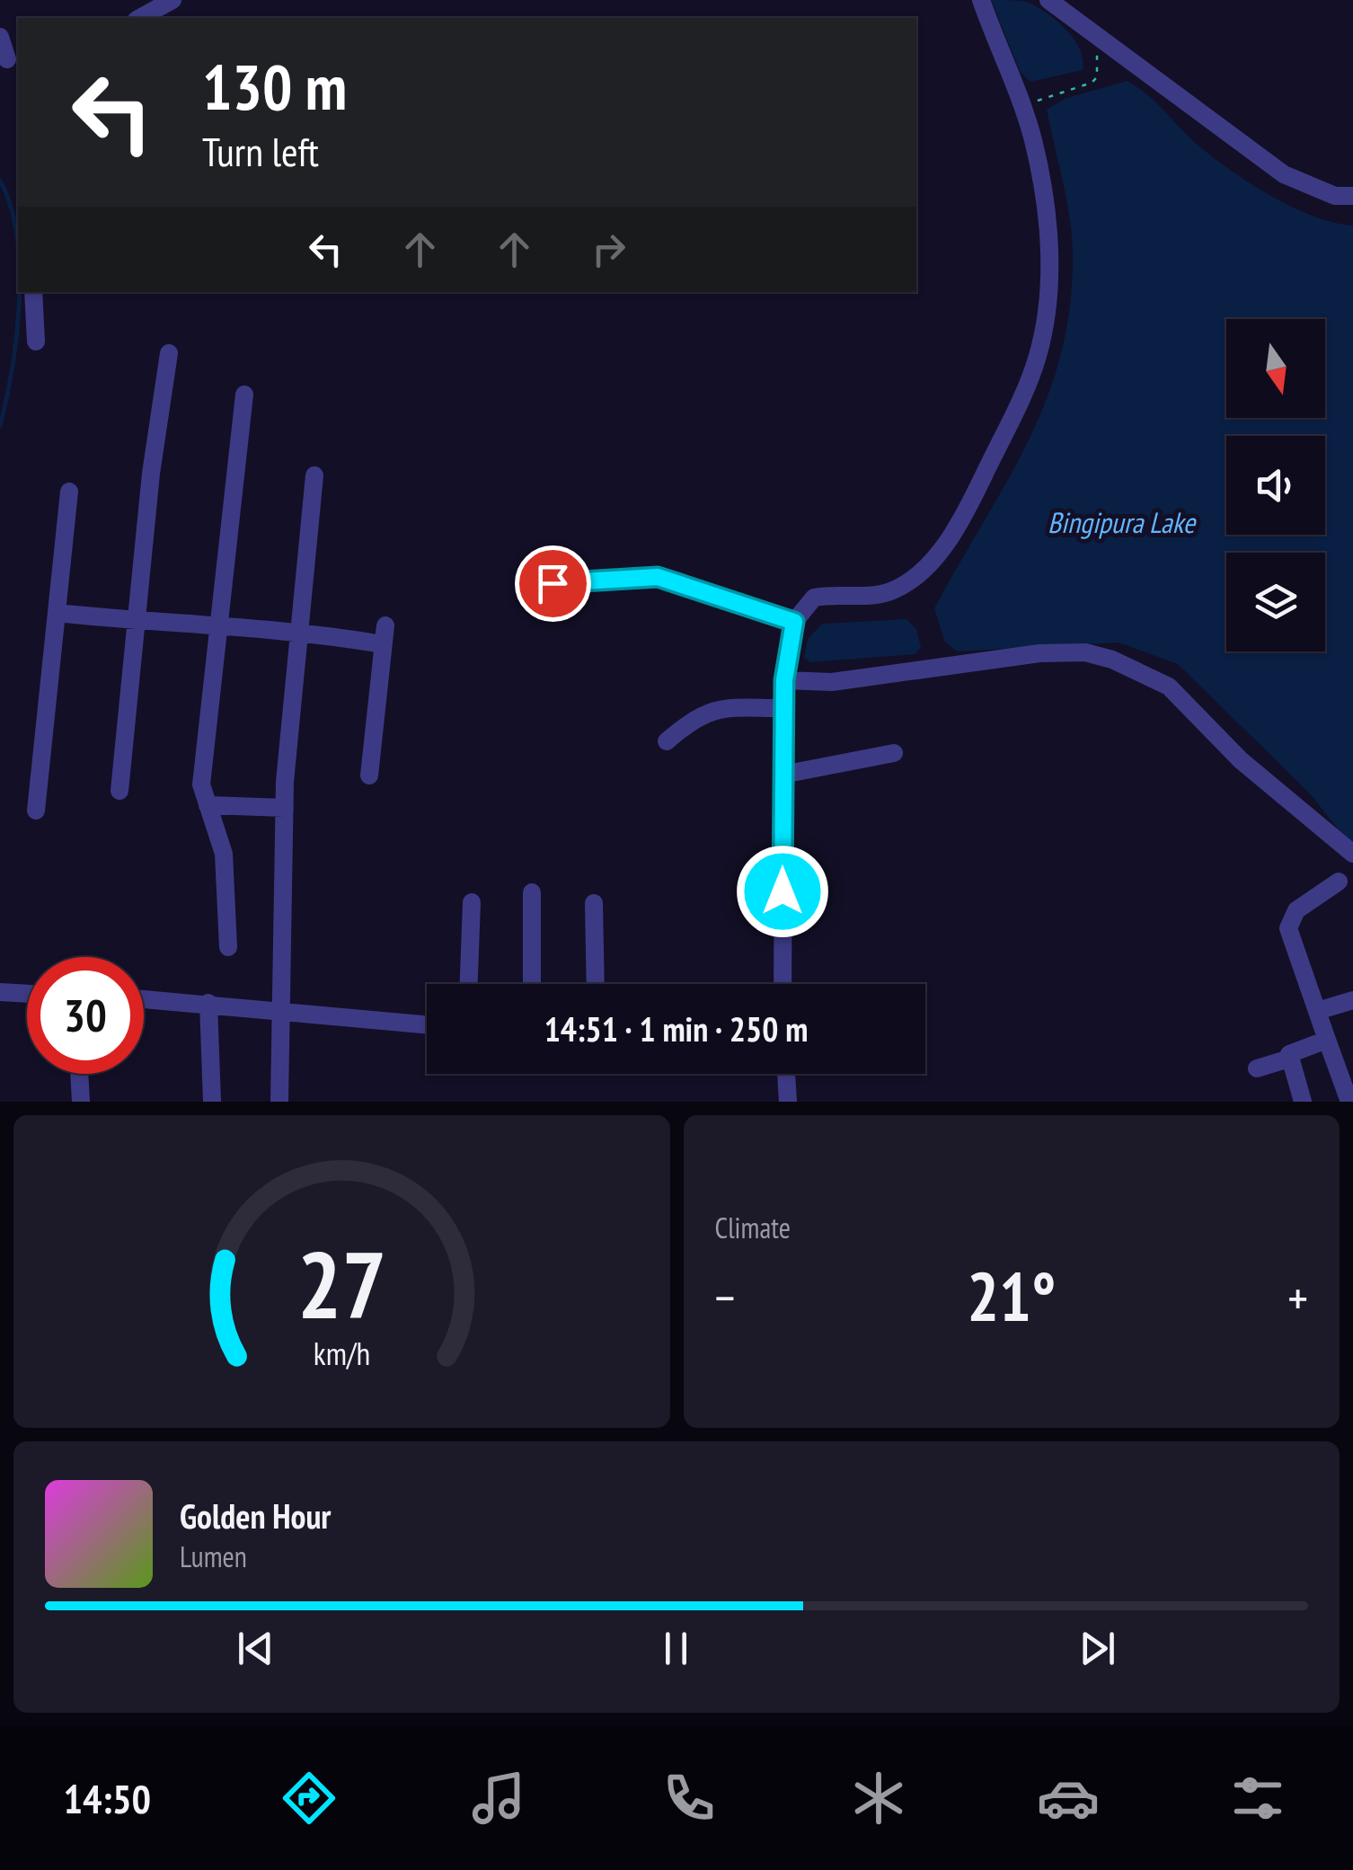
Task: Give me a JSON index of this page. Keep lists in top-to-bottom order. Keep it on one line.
{"water":["Bingipura Lake"],"north":"bottom","page":{"turn":["130 m","Turn left"],"limit":"30","trip":"14:51 · 1 min · 250 m","tile":"Climate","heat":["−","21°","+"],"song":["Golden Hour","Lumen"],"tabs":"14:50","gauge":["27","km/h"]}}
